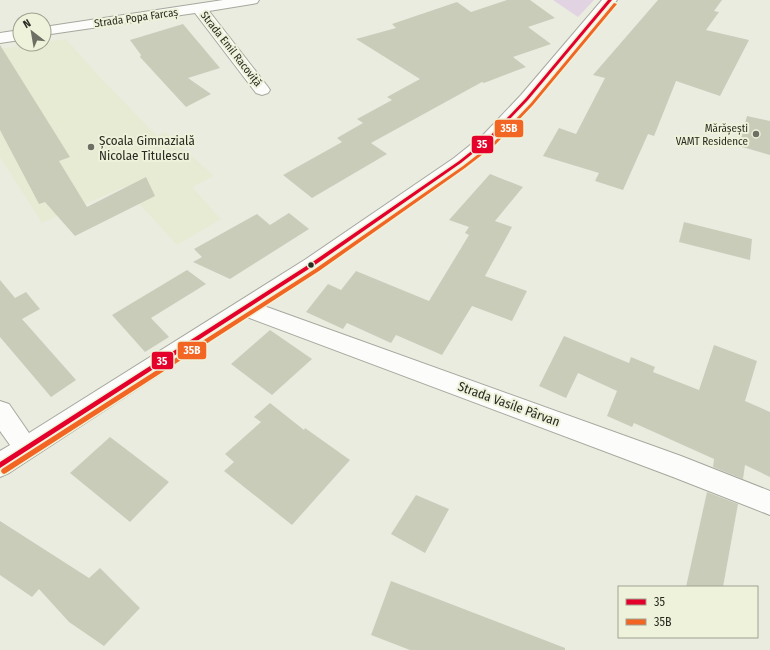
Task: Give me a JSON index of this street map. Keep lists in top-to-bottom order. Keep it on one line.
{"streets":{"street":["Strada Popa Farcaș","Strada Emil Racoviță","Strada Vasile Pârvan"]},"crossings":[["Strada Popa Farcaș","Strada Emil Racoviță"]],"places":["Mărășești VAMT Residence","Școala Gimnazială Nicolae Titulescu"],"lines":["transit line 35","transit line 35B"],"legend":["35","35B"],"north":"top left"}
